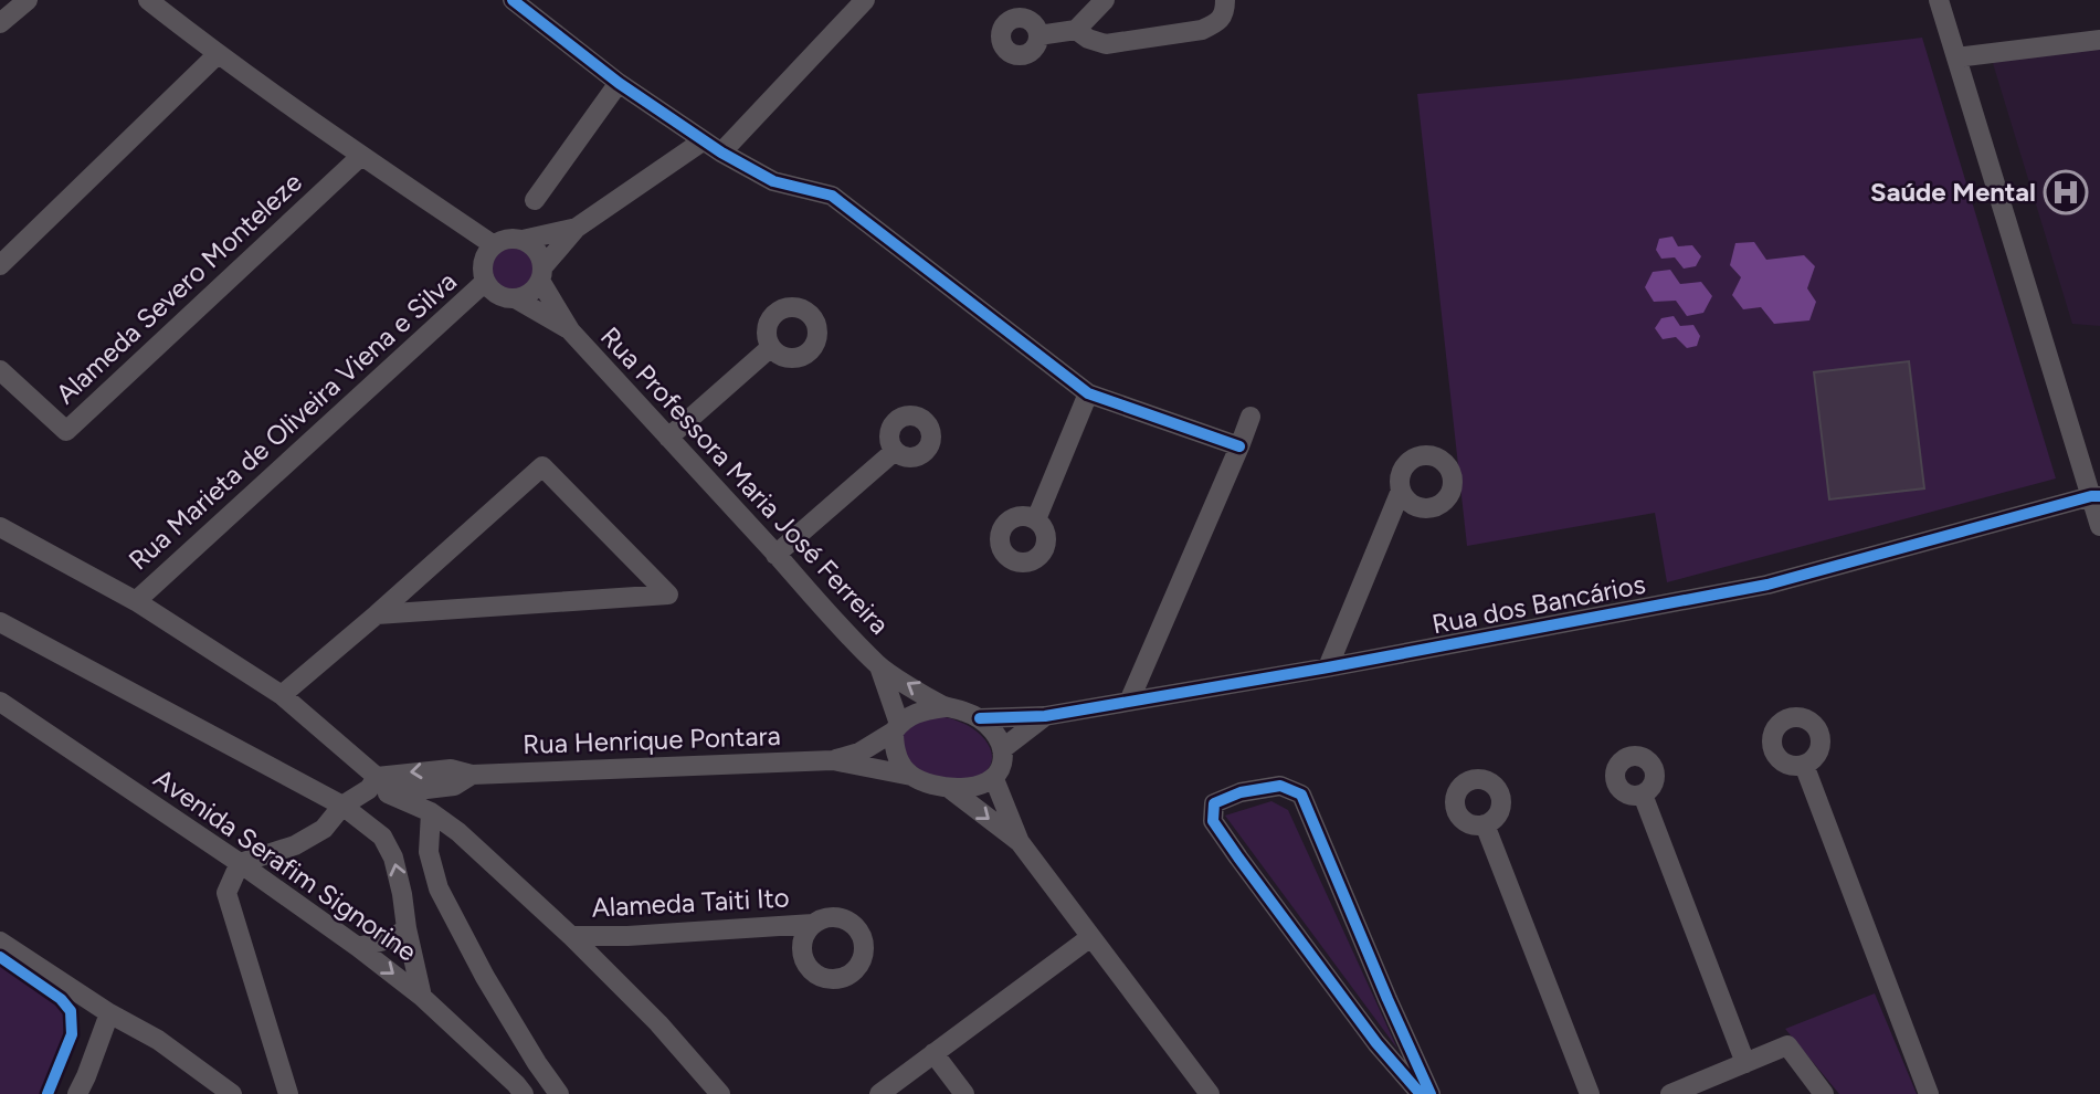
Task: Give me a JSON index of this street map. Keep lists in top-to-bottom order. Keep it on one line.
{"streets":{"street":["Alameda Severo Monteleze","Rua Marieta de Oliveira Viena e Silva","Rua Professora Maria José Ferreira","Rua dos Bancários","Rua Henrique Pontara","Avenida Serafim Signorine","Alameda Taiti Ito"]},"crossings":[["Rua Marieta de Oliveira Viena e Silva","Rua Professora Maria José Ferreira"],["Rua Professora Maria José Ferreira","Rua dos Bancários"],["Rua Professora Maria José Ferreira","Rua Henrique Pontara"],["Rua dos Bancários","Rua Henrique Pontara"]],"places":{"hospital":["Saúde Mental"]}}
